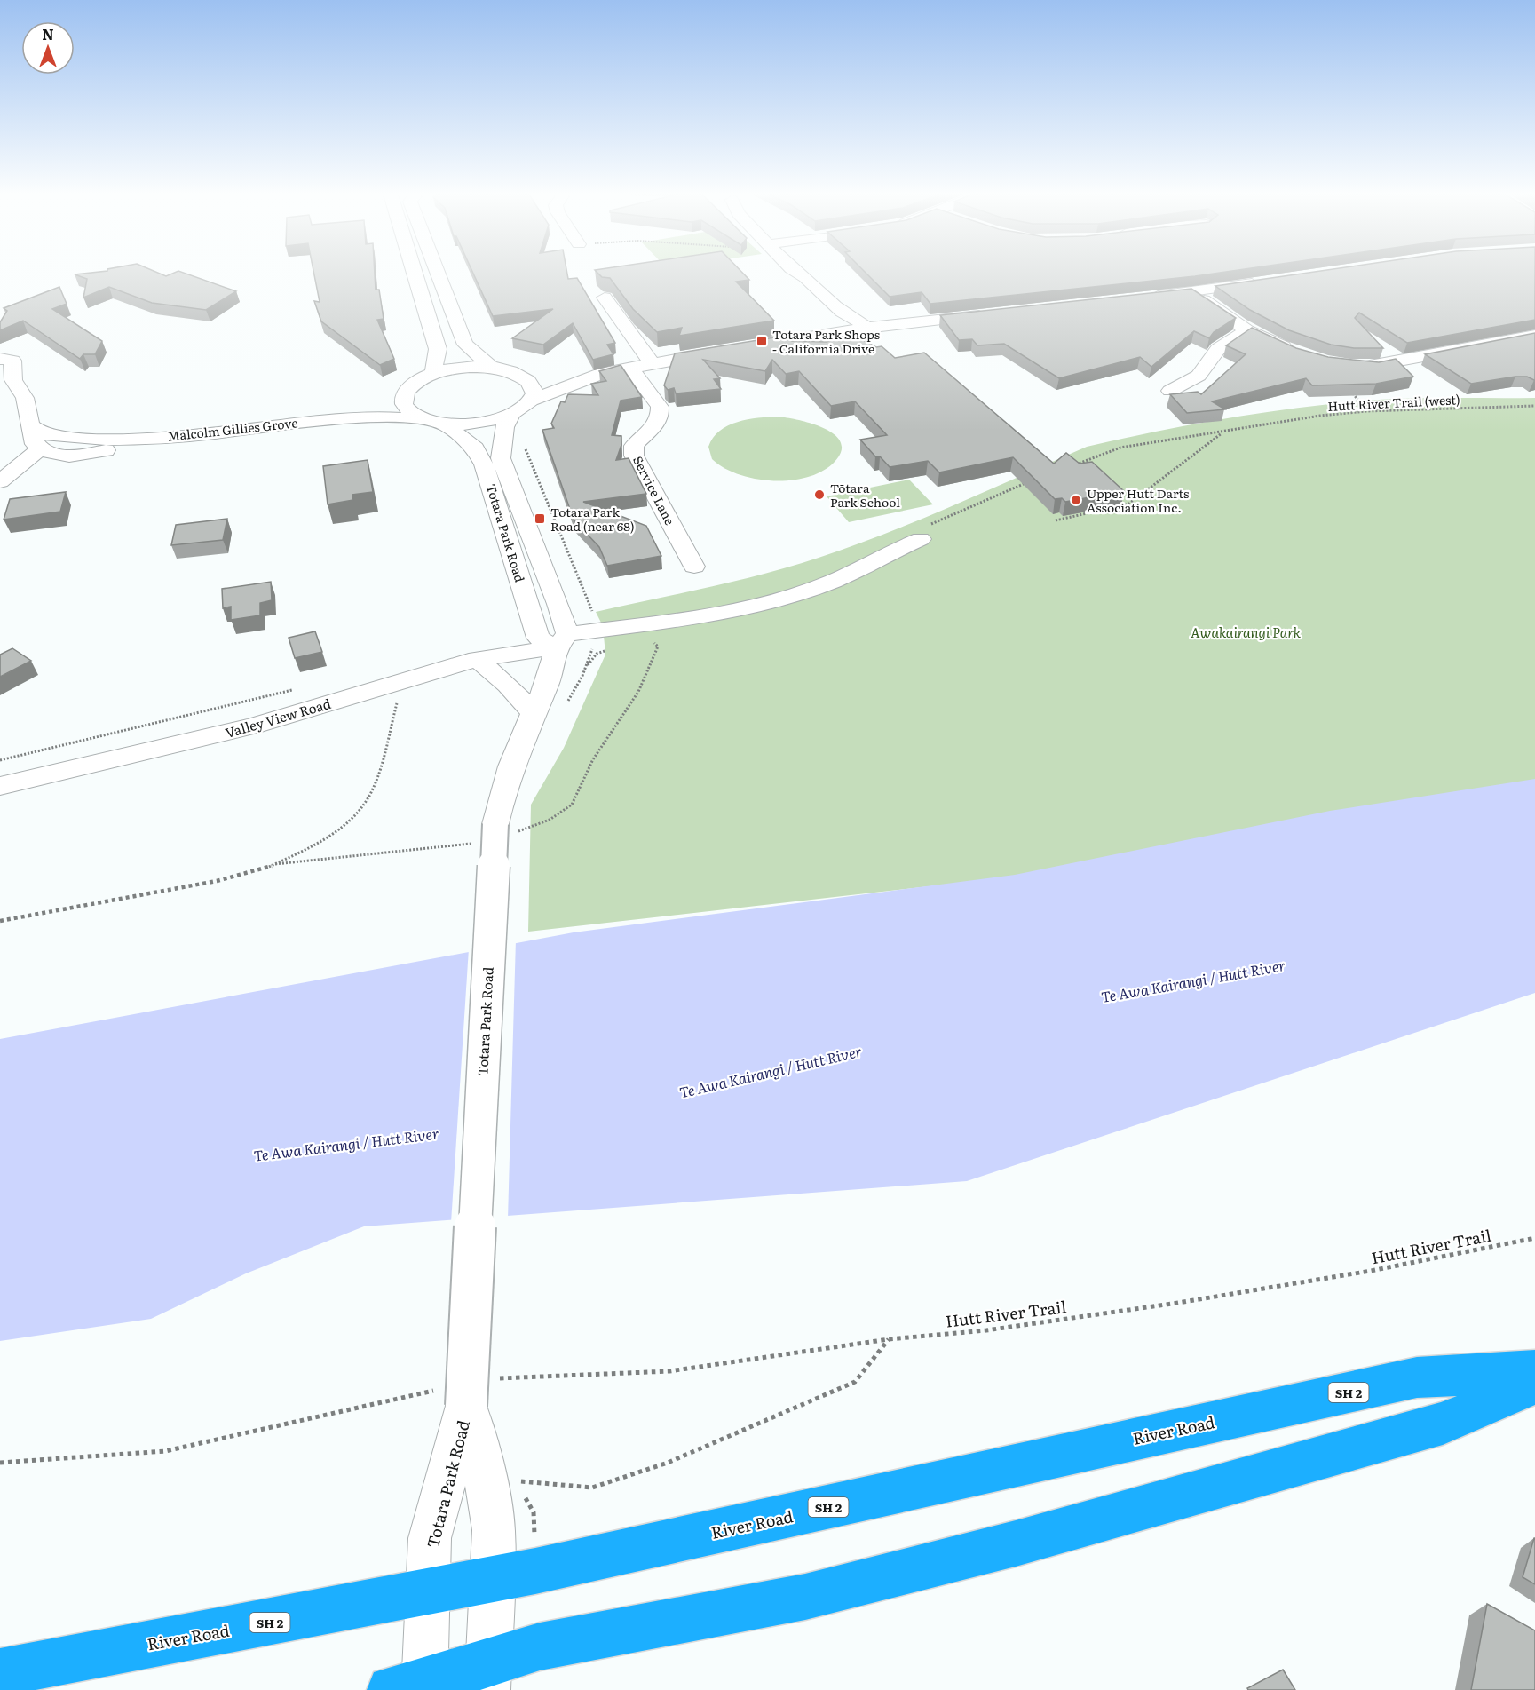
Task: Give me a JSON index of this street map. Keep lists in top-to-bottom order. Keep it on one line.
{"streets":{"highway":["SH 2","River Road"],"street":["Malcolm Gillies Grove","Service Lane","Totara Park Road","Valley View Road"],"path":["Hutt River Trail (west)","Hutt River Trail"]},"crossings":[["Malcolm Gillies Grove","Totara Park Road"],["Totara Park Road","Valley View Road"],["Totara Park Road","River Road"]],"water":["Te Awa Kairangi / Hutt River"],"parks":["Awakairangi Park"],"places":{"transit":["Totara Park Shops - California Drive","Totara Park Road (near 68)"],"other":["Tōtara Park School","Upper Hutt Darts Association Inc."]},"north":"top"}
